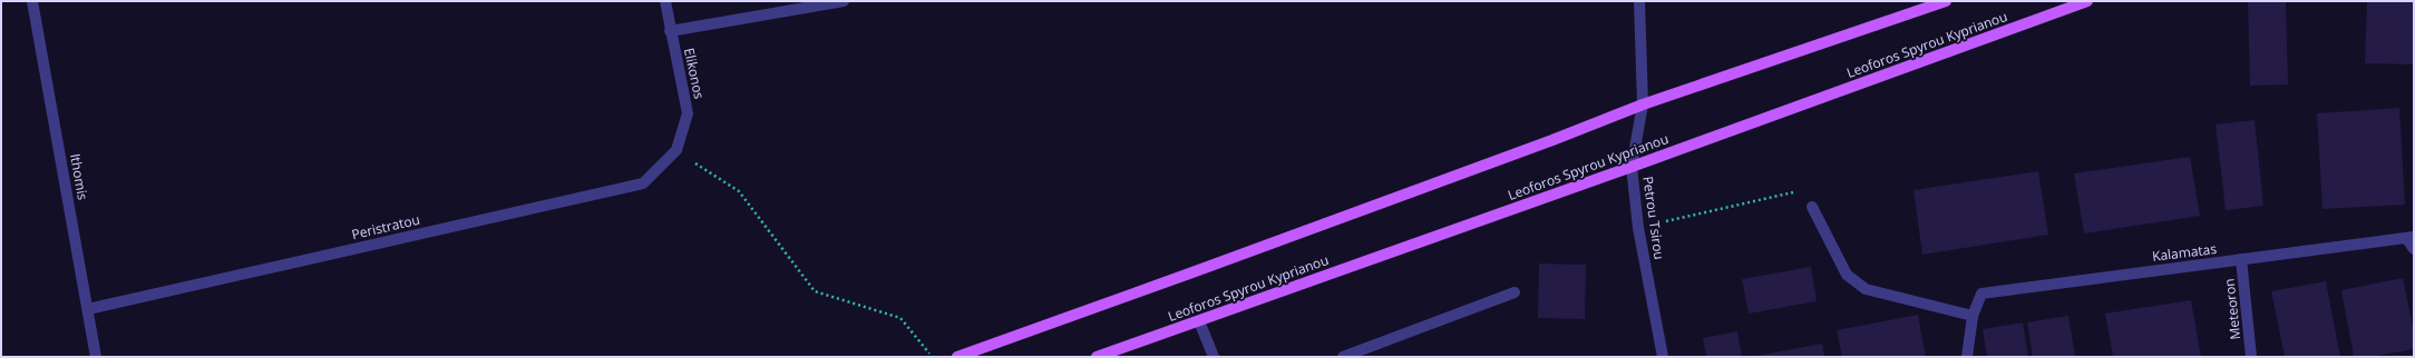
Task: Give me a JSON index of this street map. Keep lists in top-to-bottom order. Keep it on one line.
{"streets":{"main road":["Leoforos Spyrou Kyprianou"],"street":["Elikonos","Ithomis","Petrou Tsirou","Peristratou","Kalamatas","Meteoron"]},"crossings":[["Leoforos Spyrou Kyprianou","Petrou Tsirou"],["Elikonos","Peristratou"],["Ithomis","Peristratou"],["Kalamatas","Meteoron"]]}
